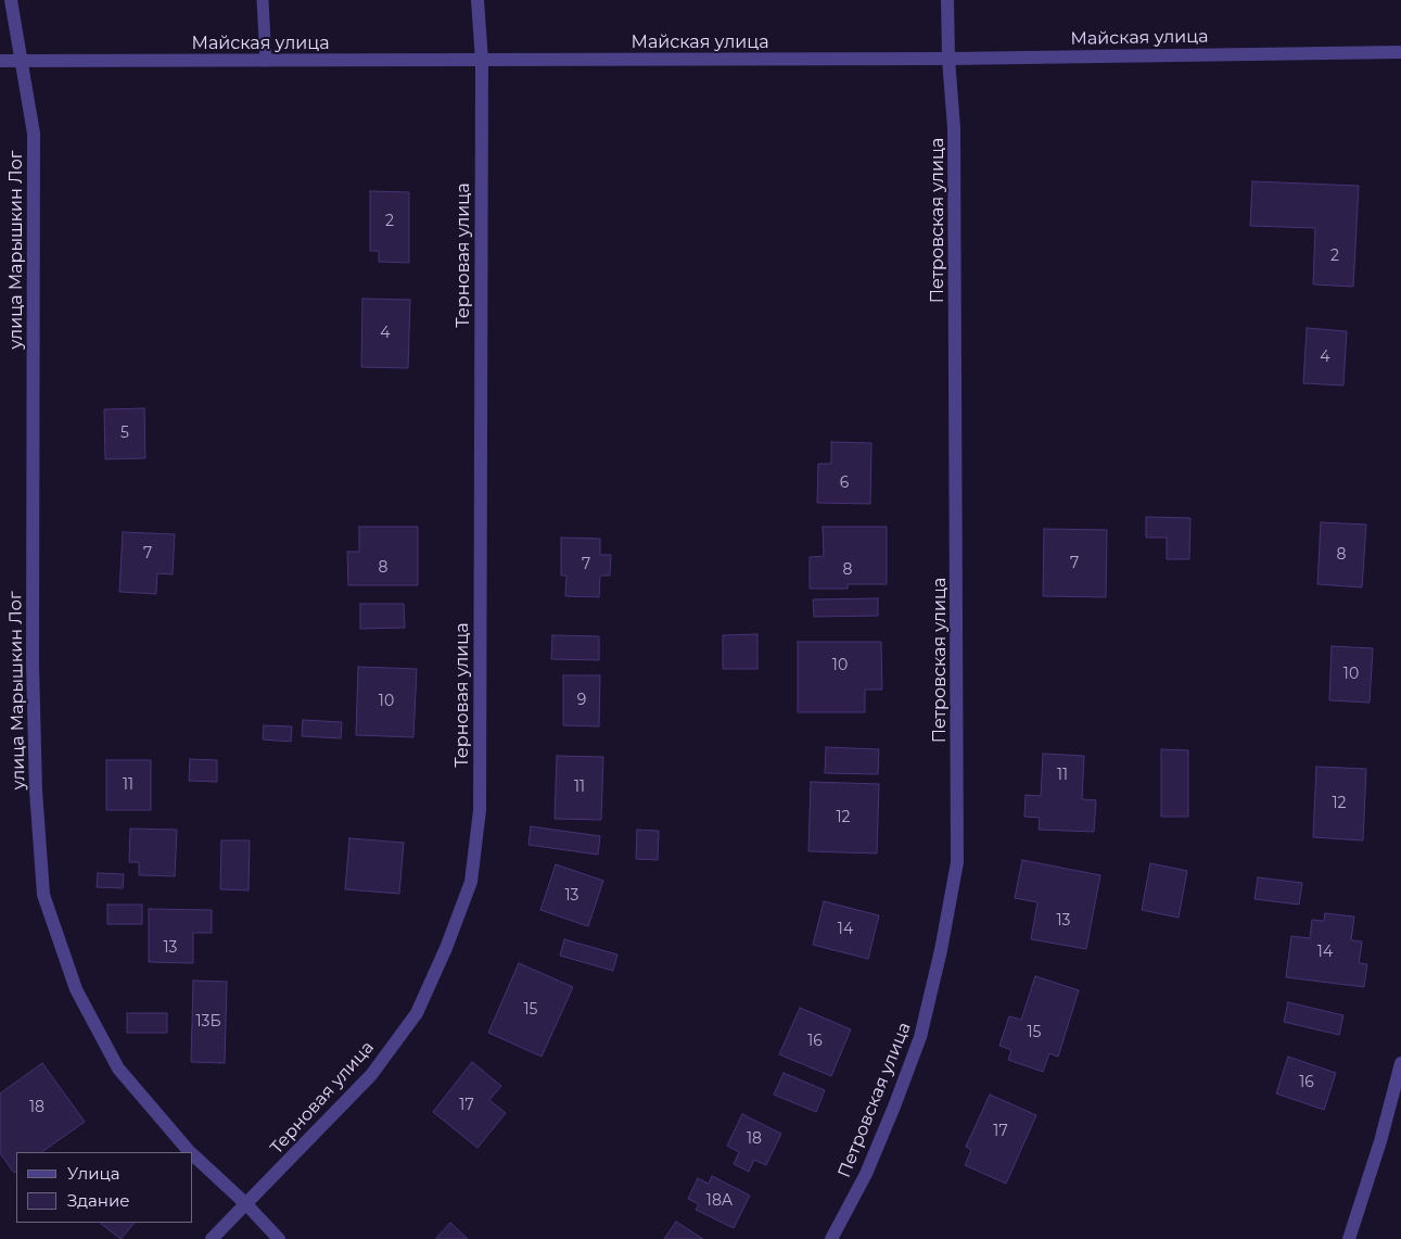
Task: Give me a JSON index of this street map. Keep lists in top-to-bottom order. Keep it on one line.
{"streets":{"street":["Майская улица","Петровская улица","улица Марышкин Лог","Терновая улица"]},"crossings":[["Майская улица","Петровская улица"],["Майская улица","улица Марышкин Лог"],["Майская улица","Терновая улица"],["улица Марышкин Лог","Терновая улица"]],"house_numbers":["2","2","4","4","5","6","7","8","7","7","8","8","10","10","9","10","11","11","11","12","12","13","13","14","13","14","15","13Б","15","16","16","17","18","17","18","18А"],"legend":["Улица","Здание"]}
